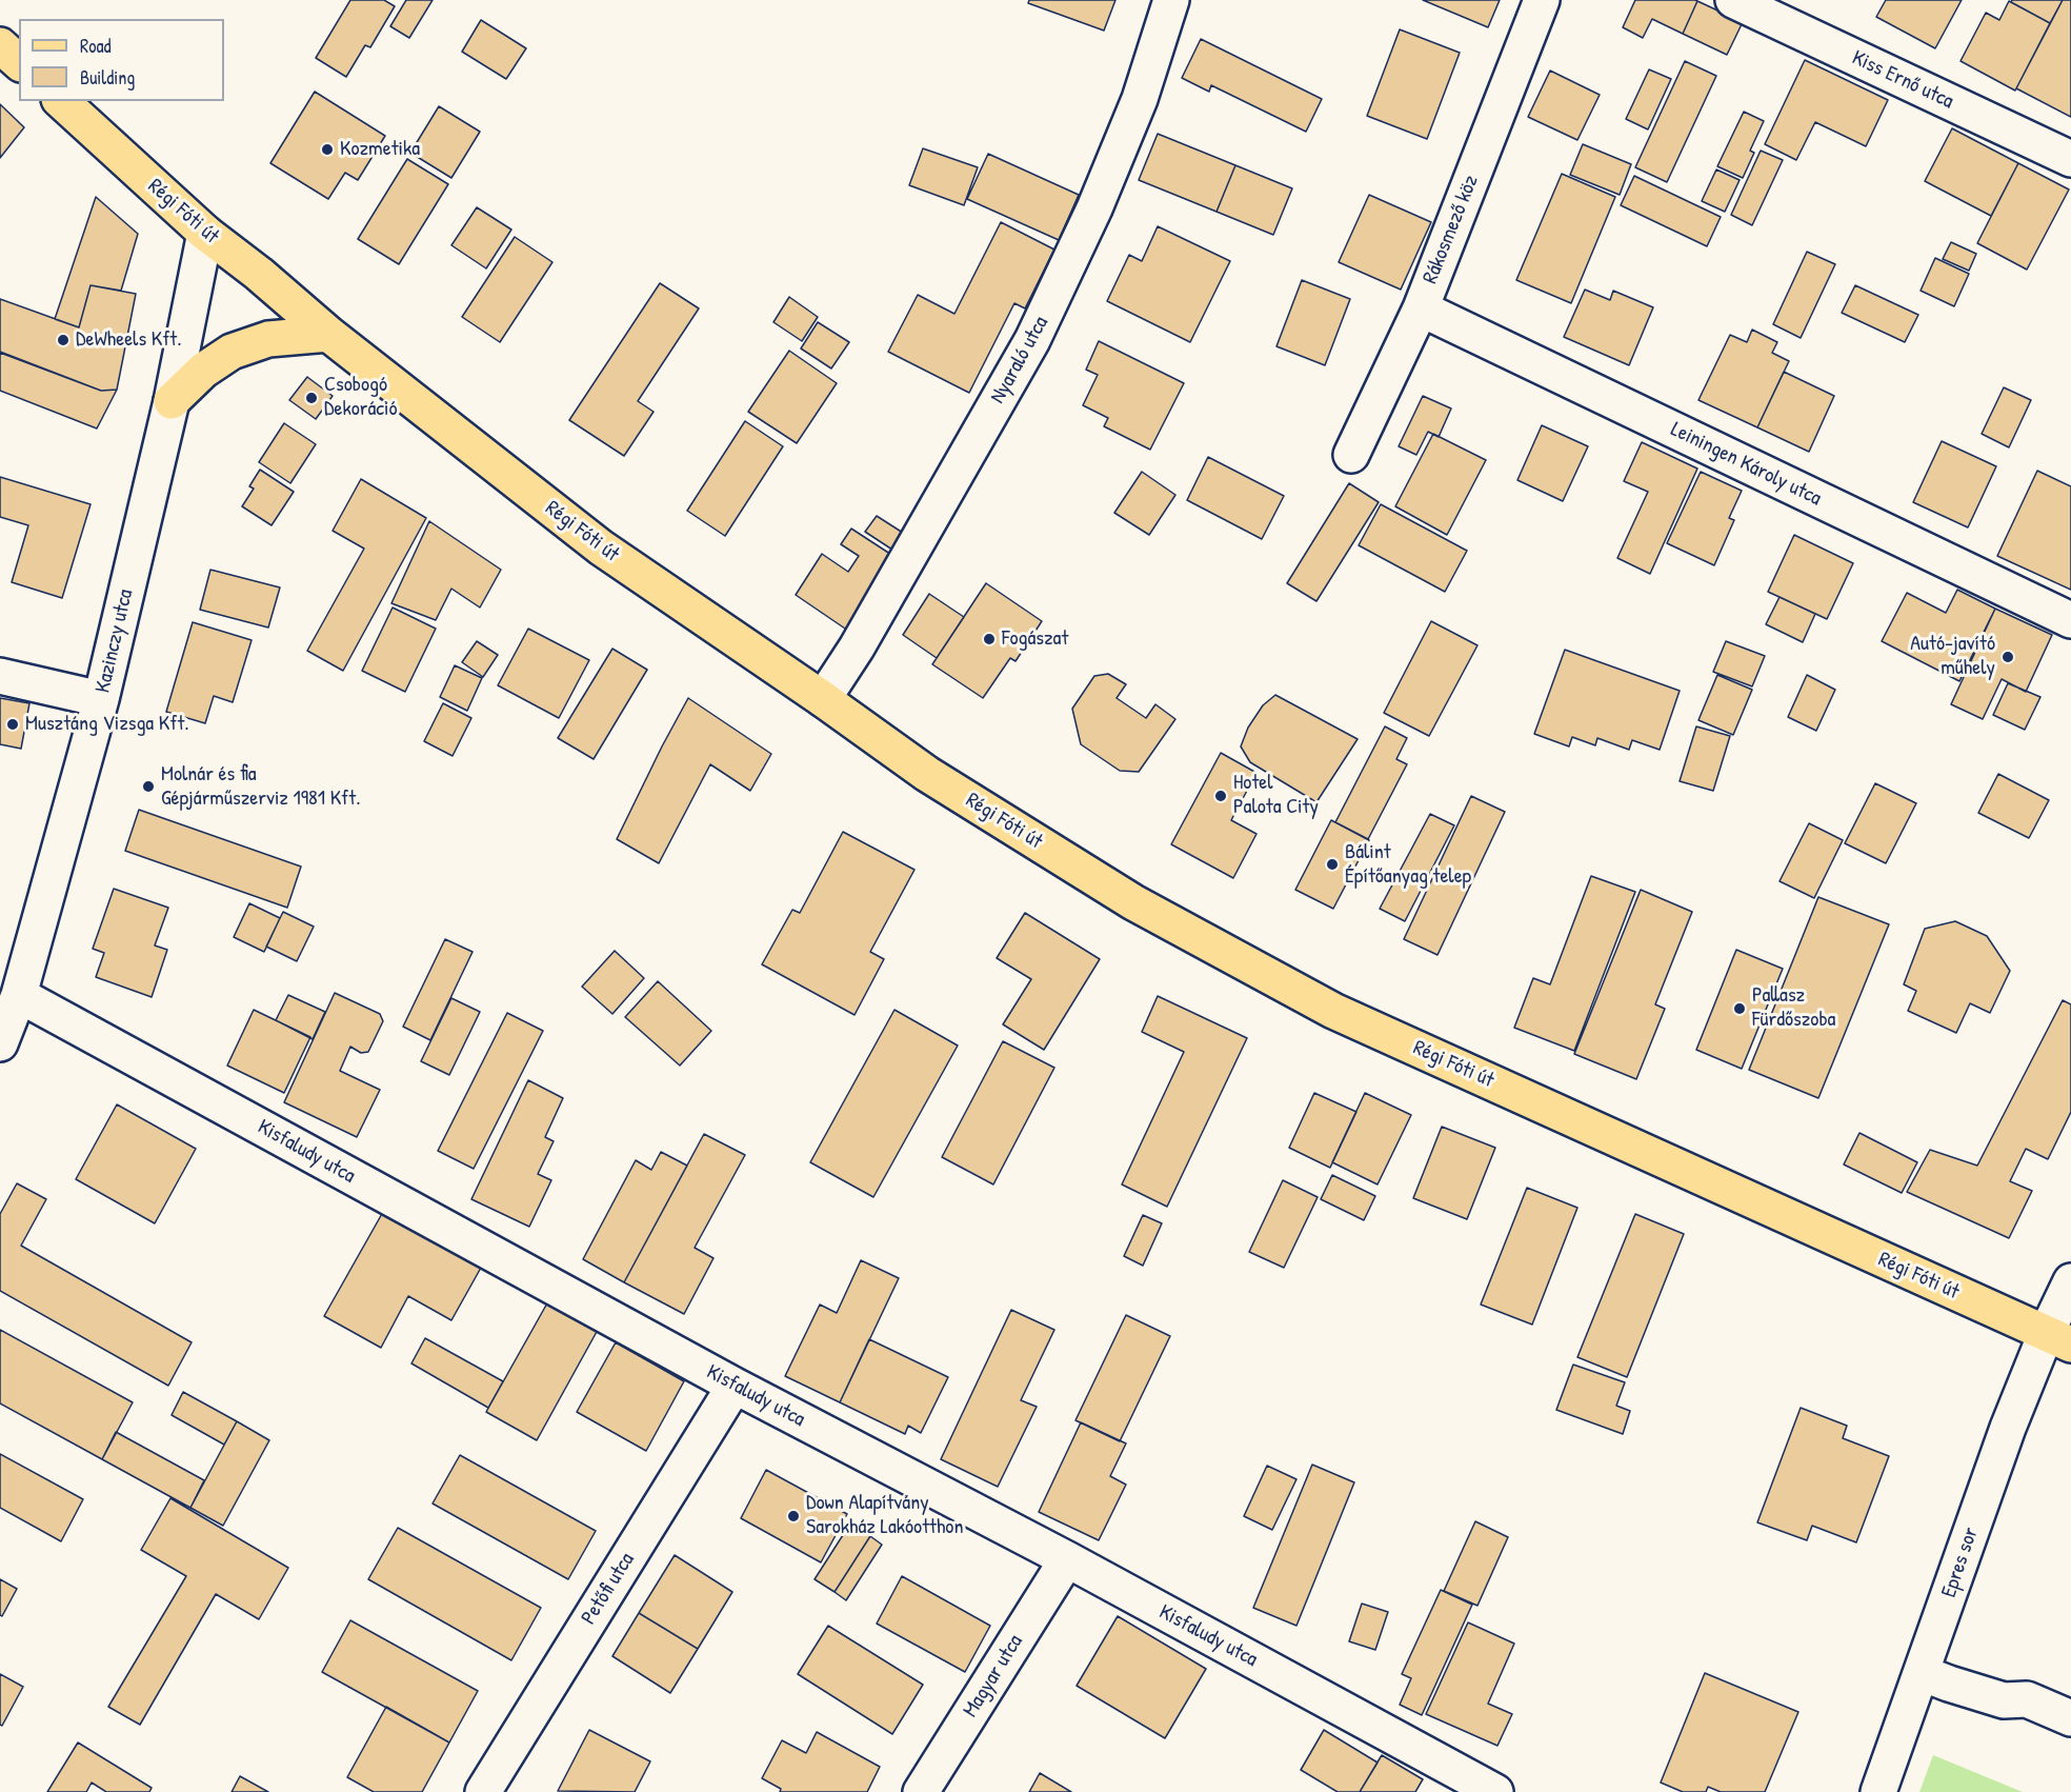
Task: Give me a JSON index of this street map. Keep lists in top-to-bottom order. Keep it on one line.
{"streets":{"main road":["Régi Fóti út"],"street":["Kiss Ernő utca","Rákosmező köz","Nyaraló utca","Leiningen Károly utca","Kazinczy utca","Kisfaludy utca","Epres sor","Petőfi utca","Magyar utca"]},"crossings":[["Régi Fóti út","Nyaraló utca"],["Régi Fóti út","Kazinczy utca"],["Régi Fóti út","Epres sor"],["Rákosmező köz","Leiningen Károly utca"],["Kazinczy utca","Kisfaludy utca"],["Kisfaludy utca","Petőfi utca"],["Kisfaludy utca","Magyar utca"]],"places":["Kozmetika","DeWheels Kft.","Csobogó Dekoráció","Fogászat","Autó-javító műhely","Musztáng Vizsga Kft.","Molnár és fia Gépjárműszerviz 1981 Kft.","Hotel Palota City","Bálint Építőanyag telep","Pallasz Fürdőszoba","Down Alapítvány Sarokház Lakóotthon"],"legend":["Road","Building"]}
